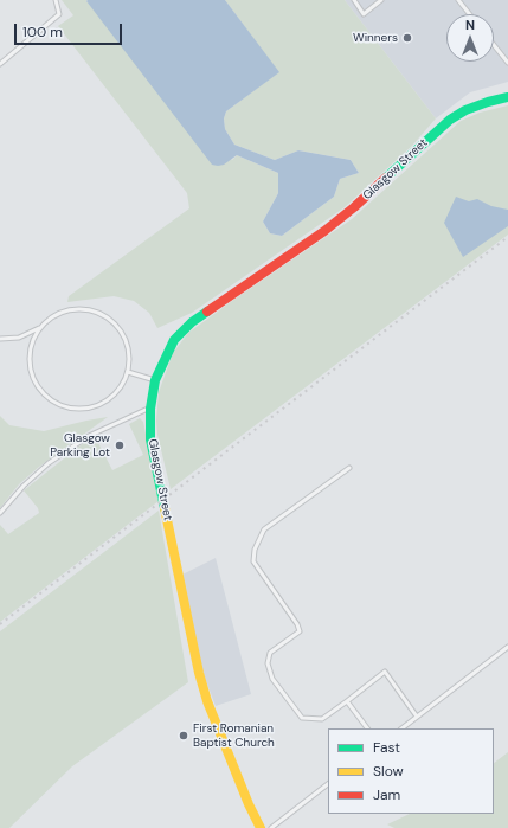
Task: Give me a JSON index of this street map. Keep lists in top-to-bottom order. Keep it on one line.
{"streets":{"street":["Glasgow Street"]},"places":["Winners","Glasgow Parking Lot","First Romanian Baptist Church"],"legend":["Fast","Slow","Jam"],"scale_bar":"100 m","north":"top"}
